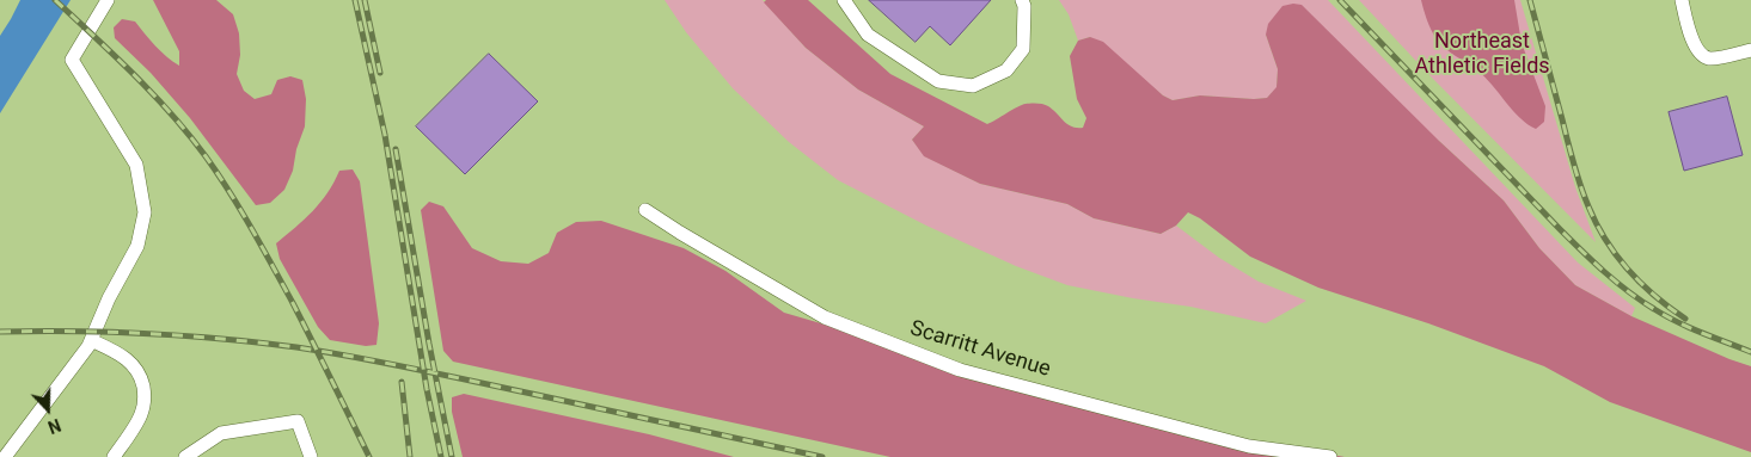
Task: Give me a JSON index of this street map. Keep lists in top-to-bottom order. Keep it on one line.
{"streets":{"lane":["Scarritt Avenue"]},"parks":["Northeast Athletic Fields"],"north":"bottom"}
